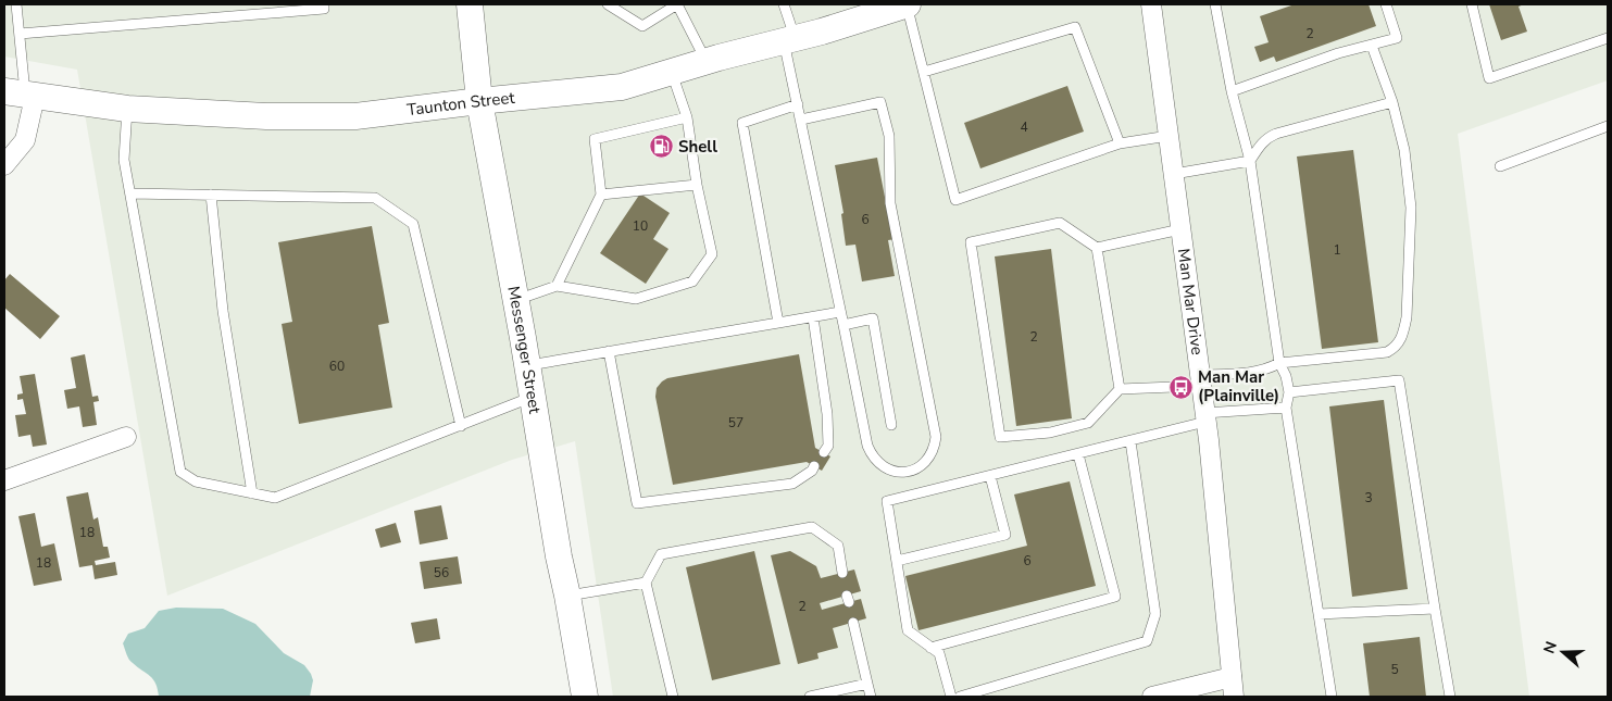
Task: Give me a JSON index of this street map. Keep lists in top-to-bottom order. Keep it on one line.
{"streets":{"main road":["Taunton Street","Messenger Street"],"street":["Man Mar Drive"]},"crossings":[["Taunton Street","Messenger Street"]],"places":{"fuel station":["Shell"],"bus stop":["Man Mar (Plainville)"]},"house_numbers":["2","4","6","10","1","2","60","57","3","18","6","18","56","2","5"],"north":"left"}
